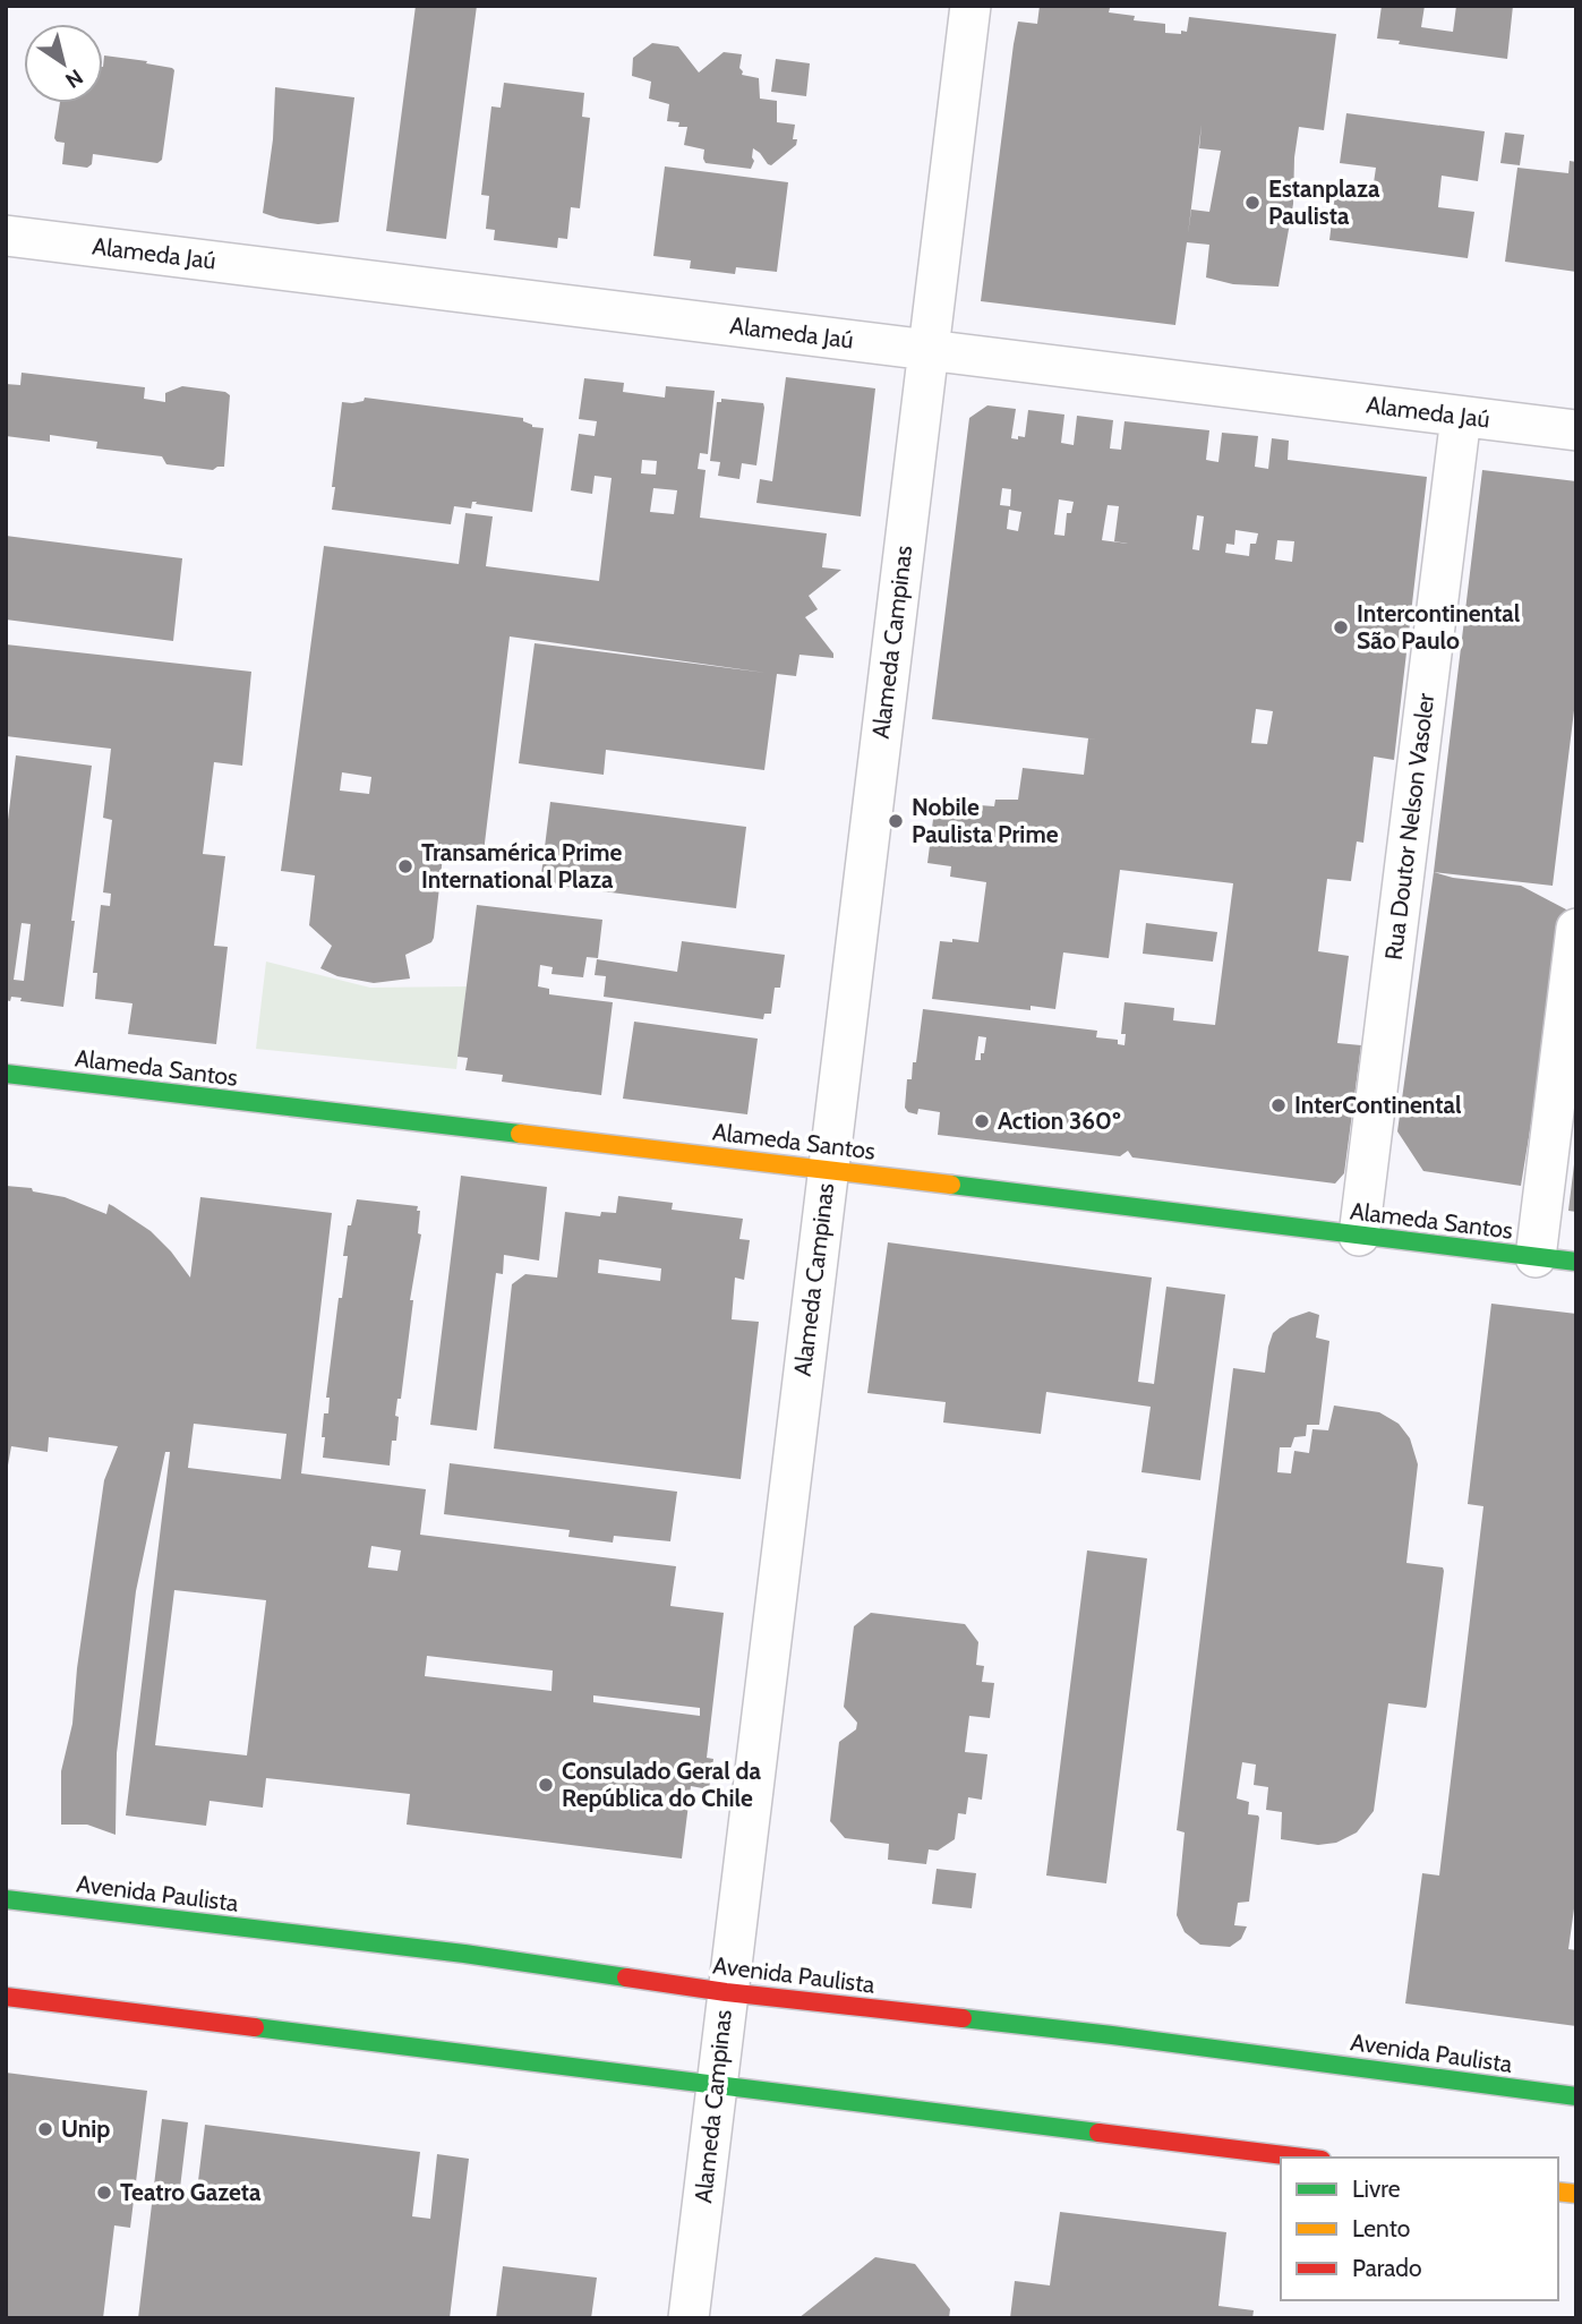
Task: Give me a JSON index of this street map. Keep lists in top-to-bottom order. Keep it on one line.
{"streets":{"main road":["Alameda Santos","Avenida Paulista"],"street":["Alameda Jaú","Alameda Campinas","Rua Doutor Nelson Vasoler"]},"crossings":[["Alameda Jaú","Alameda Campinas"],["Alameda Jaú","Rua Doutor Nelson Vasoler"],["Alameda Campinas","Alameda Santos"],["Alameda Campinas","Avenida Paulista"],["Rua Doutor Nelson Vasoler","Alameda Santos"]],"places":["Estanplaza Paulista","Intercontinental São Paulo","Nobile Paulista Prime","Transamérica Prime International Plaza","InterContinental","Action 360º","Consulado Geral da República do Chile","Unip","Teatro Gazeta"],"legend":["Livre","Lento","Parado"],"north":"bottom right"}
